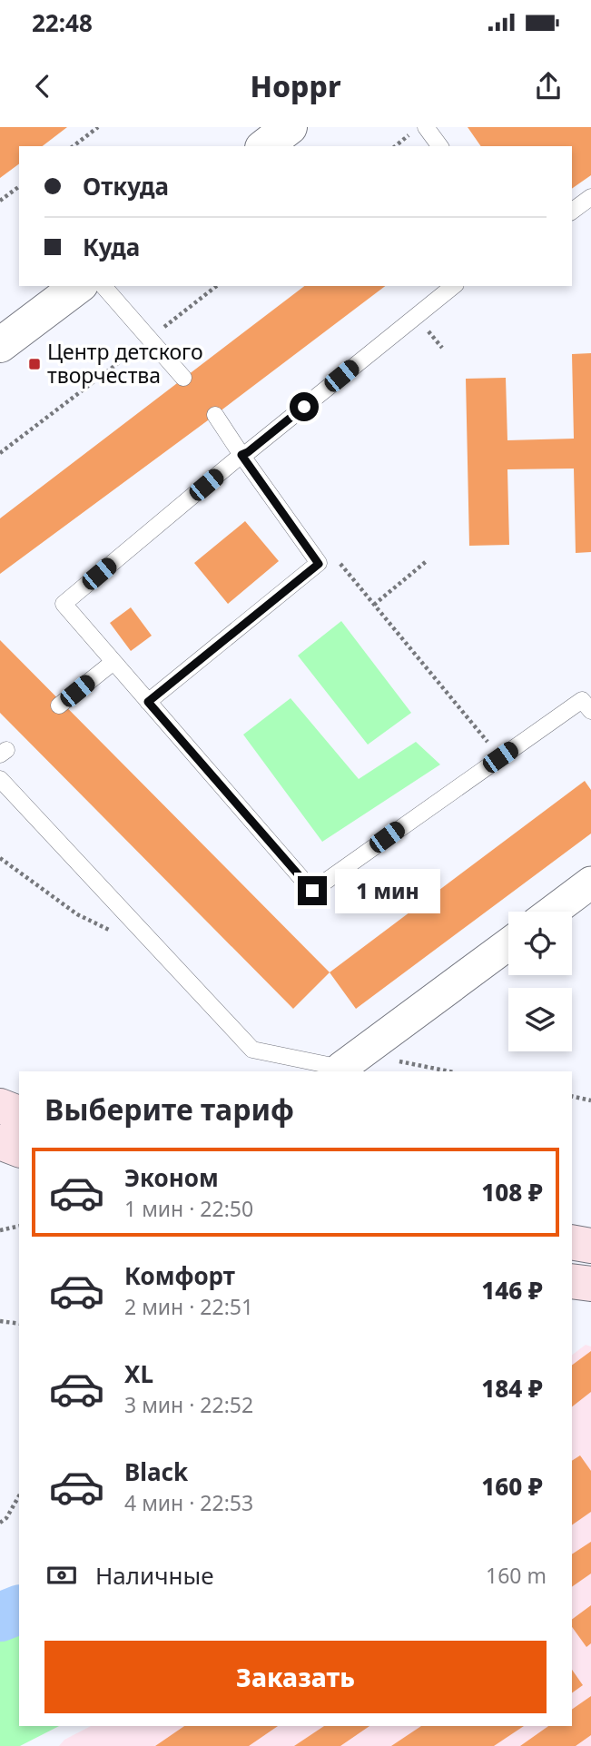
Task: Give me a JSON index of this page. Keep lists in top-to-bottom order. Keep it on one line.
{"places":{"transit":["Центр детского творчества"]},"page":{"status":"22:48","header":"Hoppr","banner":["Откуда","Куда"],"bubble":"1 мин","heading":"Выберите тариф","list":[{"name":"Эконом","note":"1 мин · 22:50","value":"108 ₽"},{"name":"Комфорт","note":"2 мин · 22:51","value":"146 ₽"},{"name":"XL","note":"3 мин · 22:52","value":"184 ₽"},{"name":"Black","note":"4 мин · 22:53","value":"160 ₽"}],"pay":["Наличные","160 m"],"buttons":"Заказать"}}
